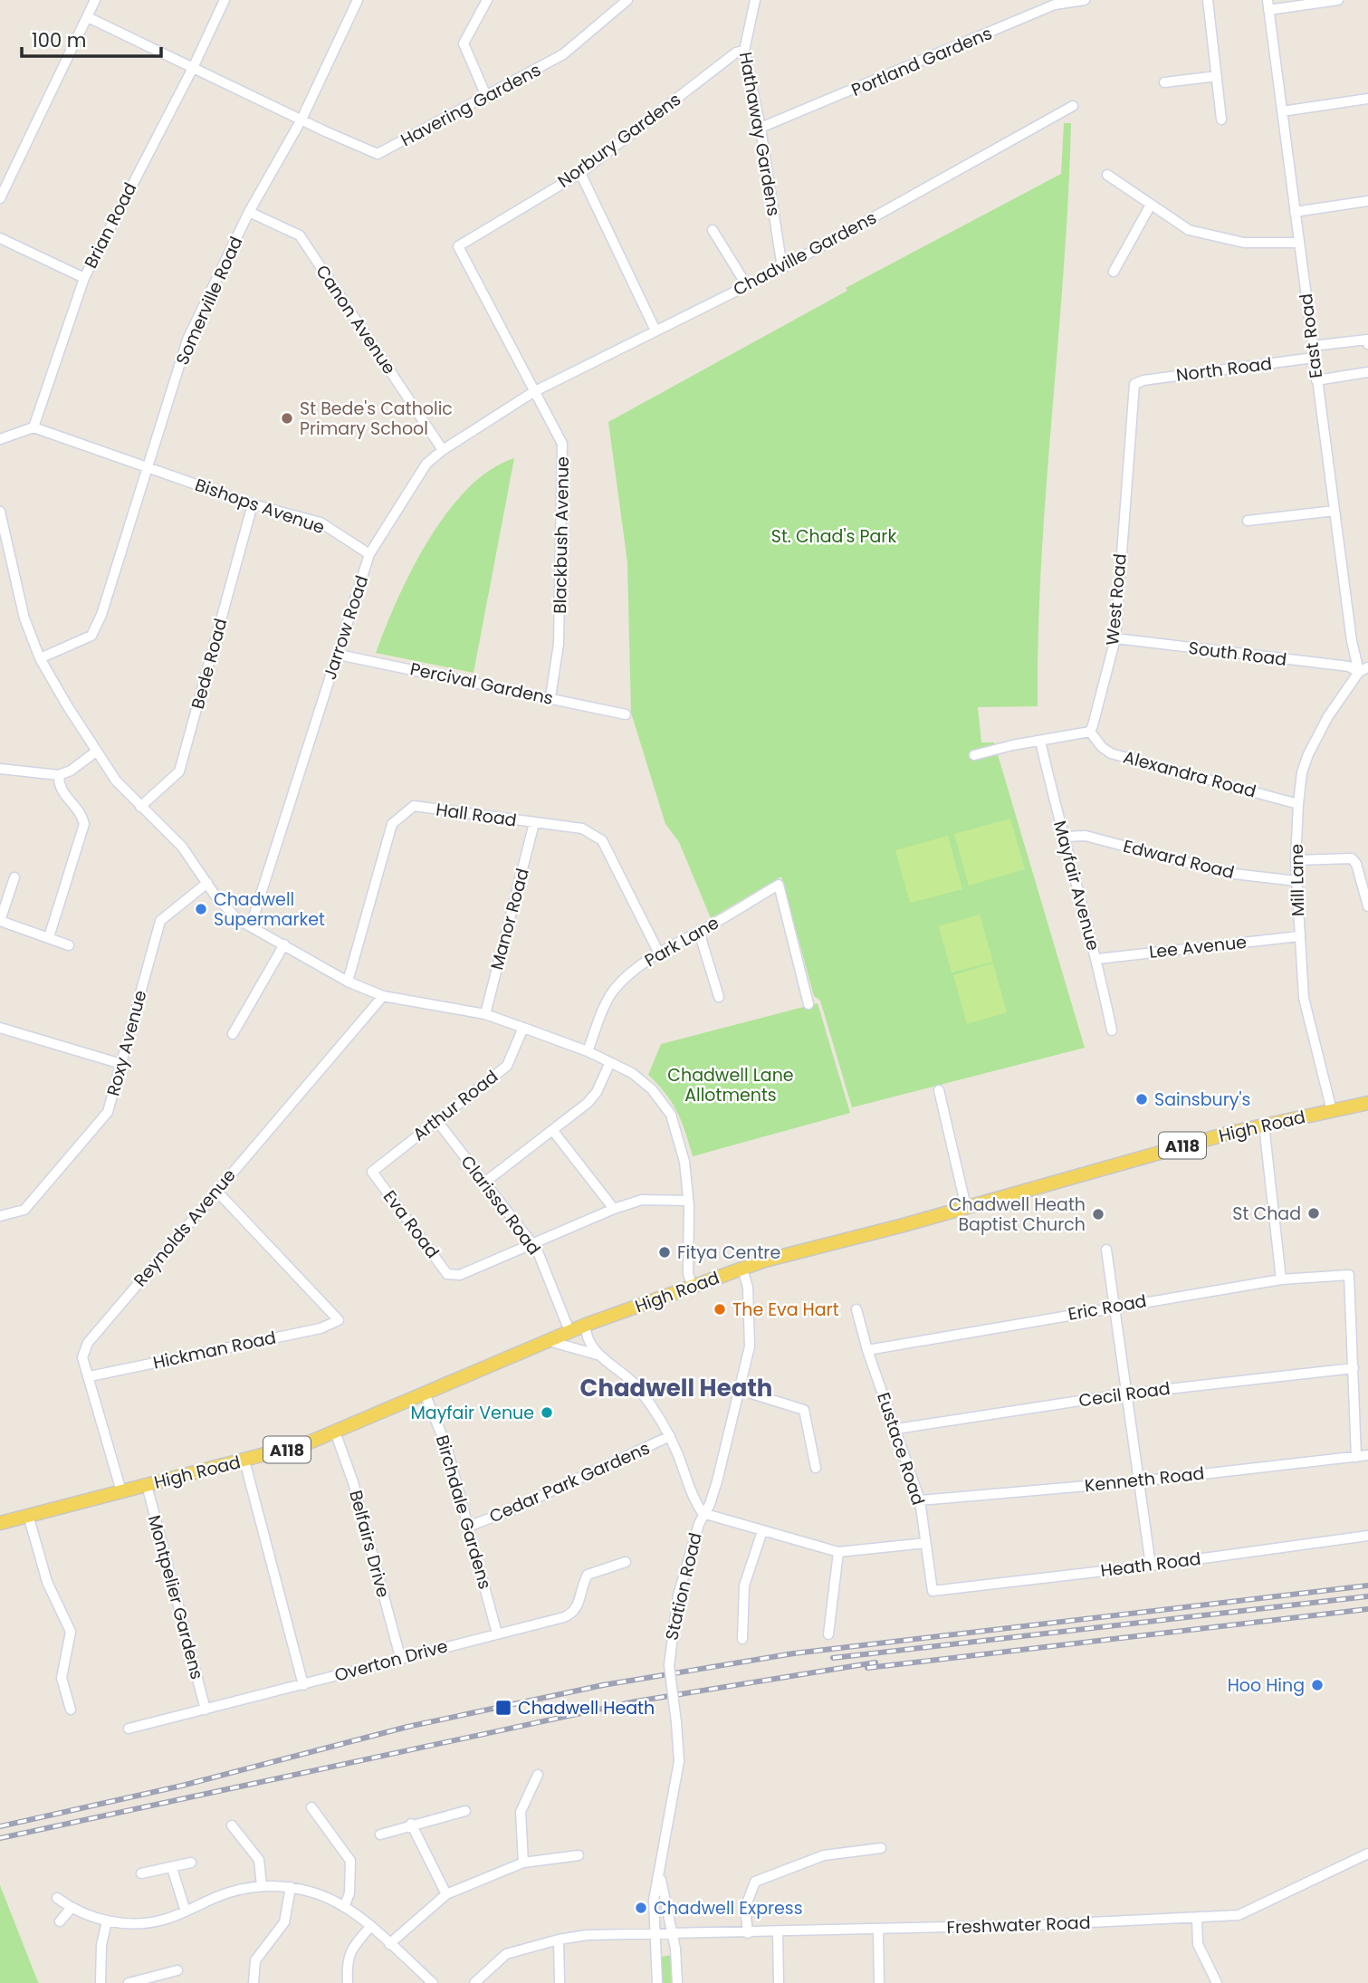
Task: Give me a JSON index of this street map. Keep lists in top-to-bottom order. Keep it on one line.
{"streets":{"main road":["High Road","A118"],"street":["Portland Gardens","Havering Gardens","Hathaway Gardens","Norbury Gardens","Brian Road","Chadville Gardens","Somerville Road","Canon Avenue","East Road","North Road","Bishops Avenue","Blackbush Avenue","West Road","Jarrow Road","South Road","Bede Road","Percival Gardens","Alexandra Road","Hall Road","Edward Road","Mill Lane","Mayfair Avenue","Manor Road","Park Lane","Lee Avenue","Roxy Avenue","Arthur Road","Clarissa Road","Eva Road","Reynolds Avenue","Eric Road","Hickman Road","Cecil Road","Eustace Road","Kenneth Road","Cedar Park Gardens","Birchdale Gardens","Belfairs Drive","Heath Road","Station Road","Montpelier Gardens","Overton Drive","Freshwater Road"]},"crossings":[["Portland Gardens","Hathaway Gardens"],["Havering Gardens","Somerville Road"],["Hathaway Gardens","Norbury Gardens"],["Hathaway Gardens","Chadville Gardens"],["Norbury Gardens","Blackbush Avenue"],["Brian Road","Bishops Avenue"],["Chadville Gardens","Blackbush Avenue"],["Chadville Gardens","Jarrow Road"],["Somerville Road","Canon Avenue"],["Somerville Road","Bishops Avenue"],["Canon Avenue","Jarrow Road"],["East Road","North Road"],["East Road","South Road"],["East Road","Mill Lane"],["North Road","West Road"],["Bishops Avenue","Jarrow Road"],["Bishops Avenue","Bede Road"],["Blackbush Avenue","Jarrow Road"],["Blackbush Avenue","Percival Gardens"],["West Road","South Road"],["West Road","Alexandra Road"],["Jarrow Road","Percival Gardens"],["South Road","Mill Lane"],["Alexandra Road","Mill Lane"],["Hall Road","Manor Road"],["Hall Road","Park Lane"],["Edward Road","Mill Lane"],["Edward Road","Mayfair Avenue"],["Mill Lane","Lee Avenue"],["Mill Lane","High Road"],["Mayfair Avenue","Lee Avenue"],["Arthur Road","Clarissa Road"],["Arthur Road","Eva Road"],["High Road","Clarissa Road"],["High Road","Reynolds Avenue"],["High Road","Birchdale Gardens"],["High Road","Belfairs Drive"],["High Road","Station Road"],["High Road","Montpelier Gardens"],["Clarissa Road","Eva Road"],["Reynolds Avenue","Hickman Road"],["Eric Road","Cecil Road"],["Eric Road","Eustace Road"],["Cecil Road","Eustace Road"],["Eustace Road","Kenneth Road"],["Eustace Road","Heath Road"],["Cedar Park Gardens","Birchdale Gardens"],["Birchdale Gardens","Overton Drive"],["Belfairs Drive","Overton Drive"],["Station Road","Freshwater Road"],["Montpelier Gardens","Overton Drive"]],"districts":["Chadwell Heath"],"parks":["St. Chad's Park","Chadwell Lane Allotments"],"places":{"other":["St Bede's Catholic Primary School","Chadwell Supermarket","Sainsbury's","St Chad","Chadwell Heath Baptist Church","Fitya Centre","The Eva Hart","Mayfair Venue","Hoo Hing","Chadwell Express"],"transit":["Chadwell Heath"]},"scale_bar":"100 m"}
